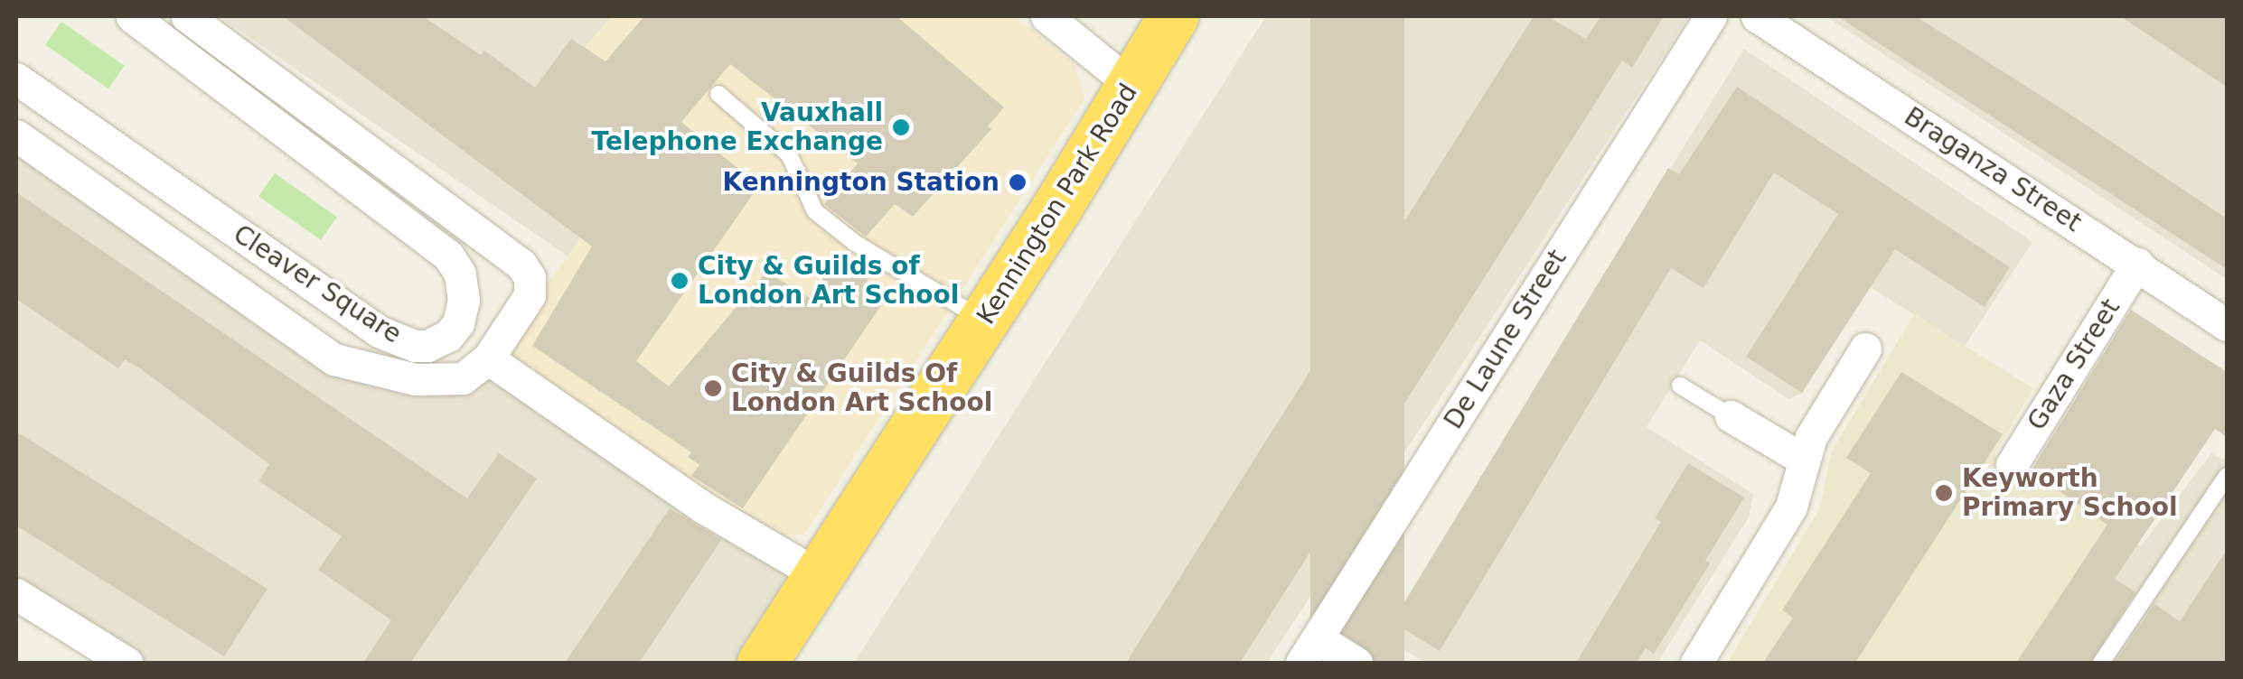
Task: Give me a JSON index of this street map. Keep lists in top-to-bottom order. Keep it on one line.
{"streets":{"highway":["Kennington Park Road"],"street":["Braganza Street","Cleaver Square","De Laune Street","Gaza Street"]},"crossings":[["Braganza Street","Gaza Street"]],"places":["Vauxhall Telephone Exchange","Kennington Station","City & Guilds of London Art School","City & Guilds Of London Art School","Keyworth Primary School"]}
